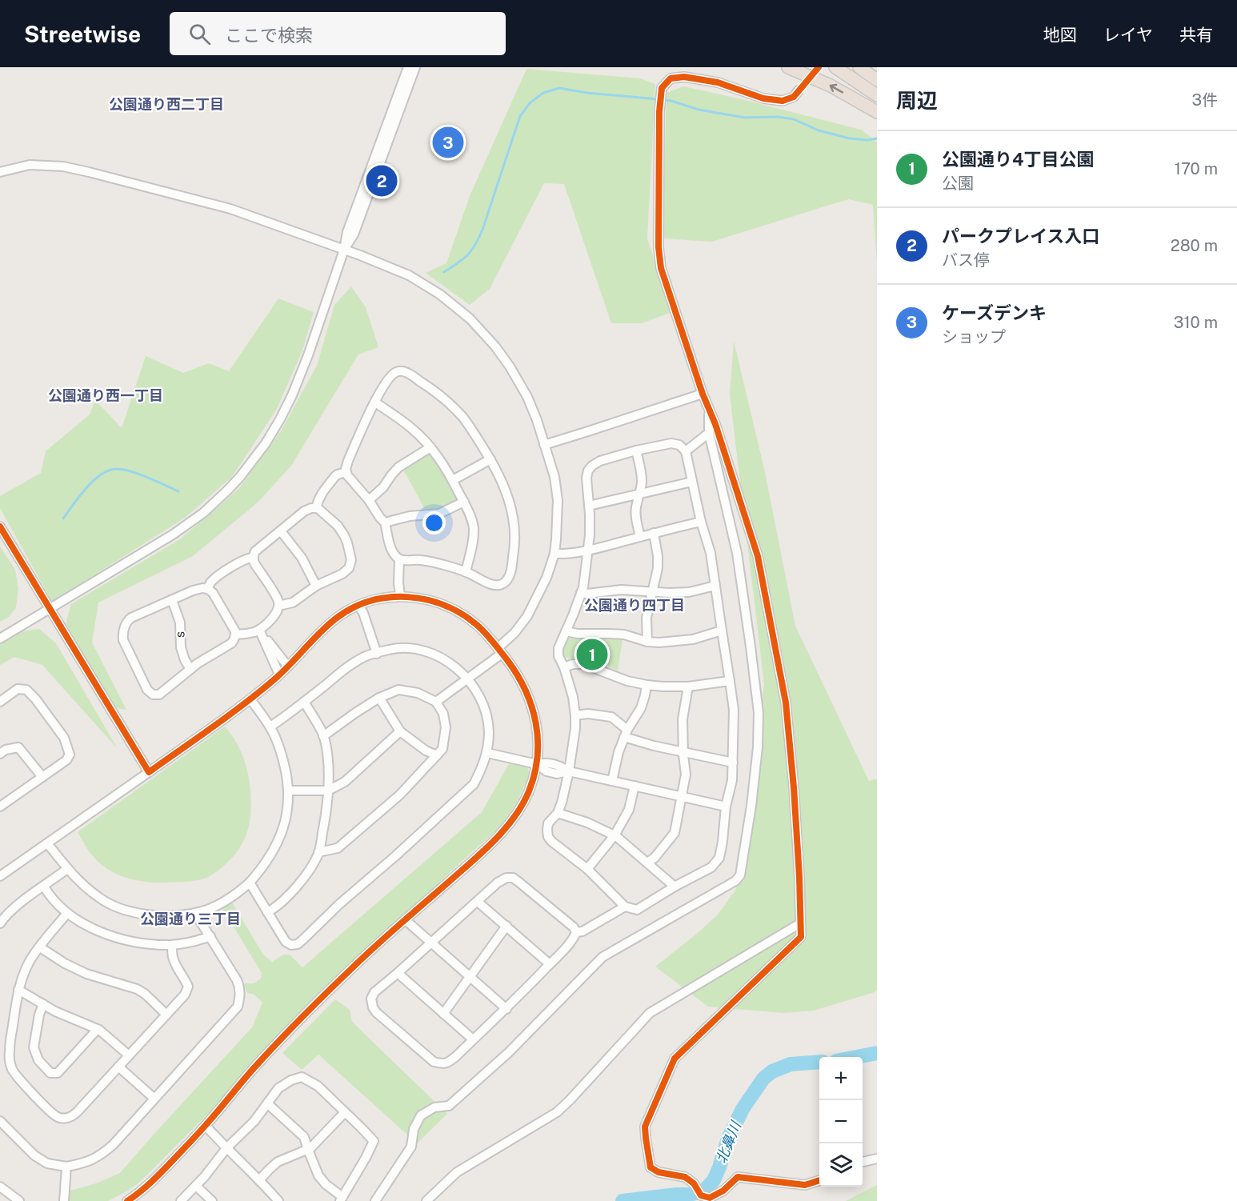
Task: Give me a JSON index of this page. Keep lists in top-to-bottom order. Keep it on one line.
{"streets":{"street":["s"]},"districts":["公園通り西二丁目","公園通り西一丁目","公園通り四丁目","公園通り三丁目"],"water":["北鼻川"],"page":{"header":"Streetwise","search":"ここで検索","nav":["地図","レイヤ","共有"],"heading":["周辺","3件"],"pins":["3","2","1"],"list":[{"mark":"1","name":"公園通り4丁目公園","note":"公園","value":"170 m"},{"mark":"2","name":"パークプレイス入口","note":"バス停","value":"280 m"},{"mark":"3","name":"ケーズデンキ","note":"ショップ","value":"310 m"}],"map_buttons":["+","−"]}}
